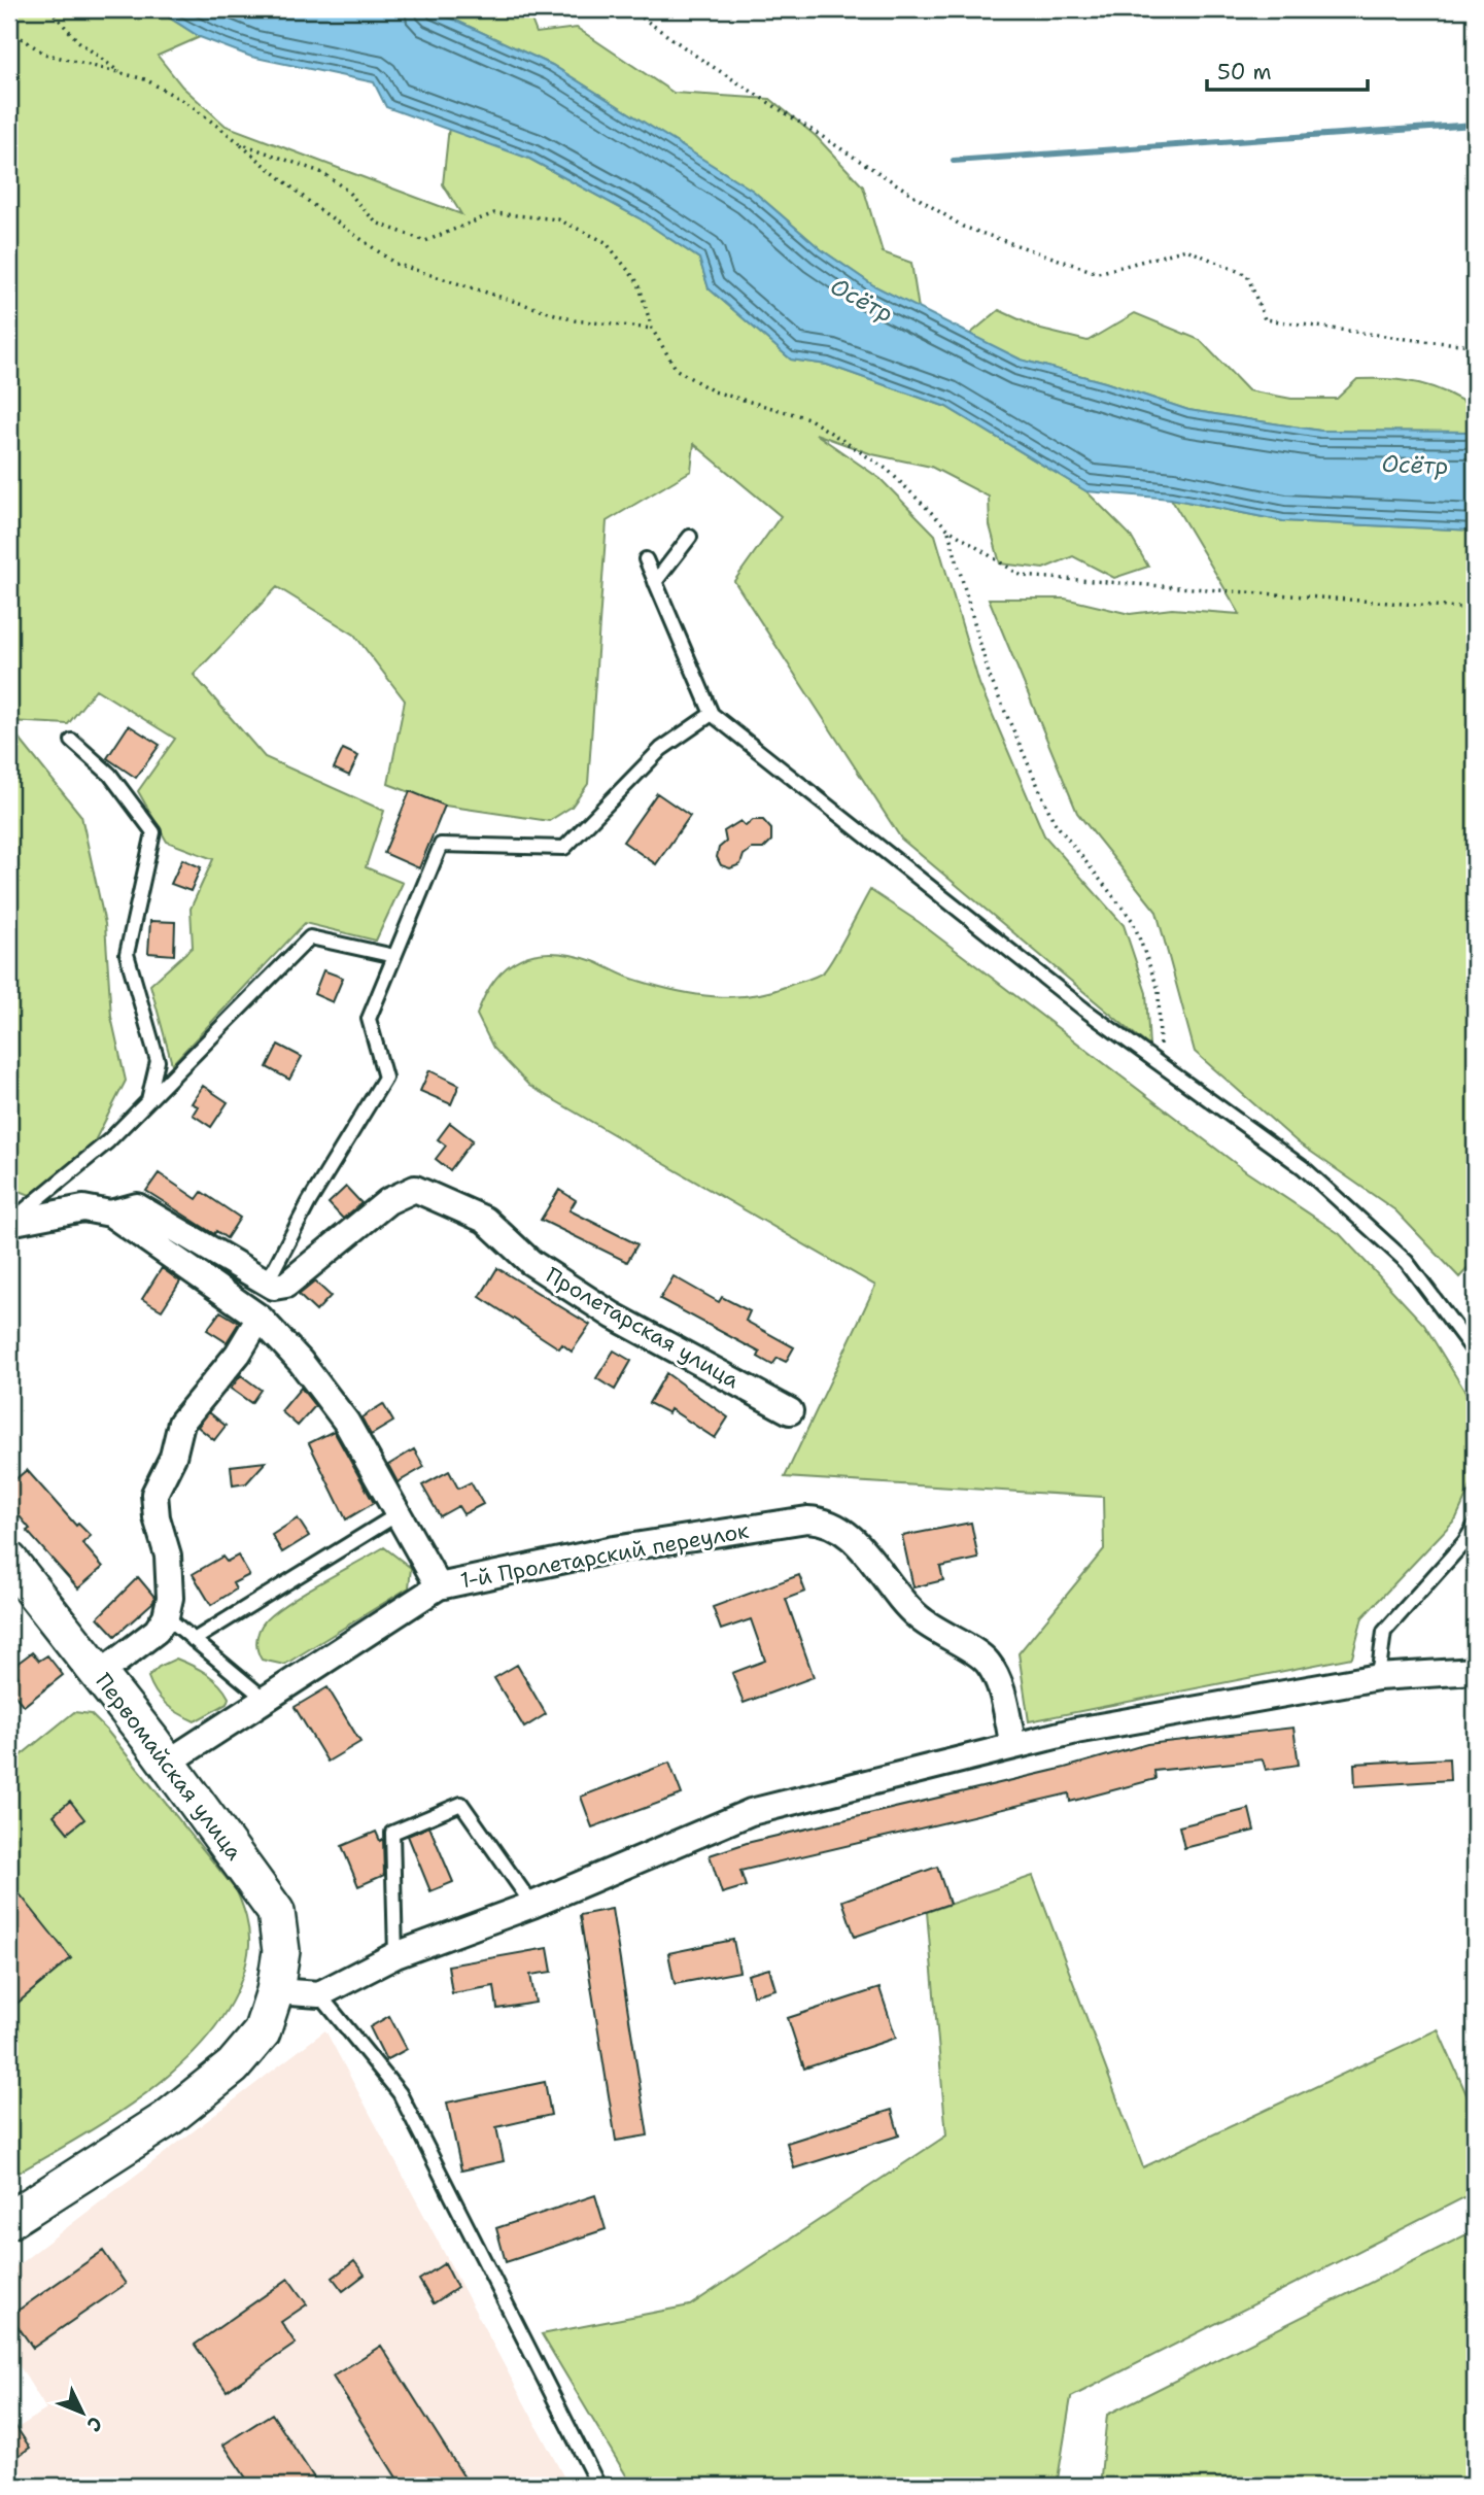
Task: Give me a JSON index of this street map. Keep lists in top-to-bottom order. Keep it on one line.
{"streets":{"main road":["Первомайская улица"],"street":["Пролетарская улица","1-й Пролетарский переулок"]},"crossings":[["1-й Пролетарский переулок","Первомайская улица"]],"water":["Осётр"],"scale_bar":"50 m","north":"bottom right"}
